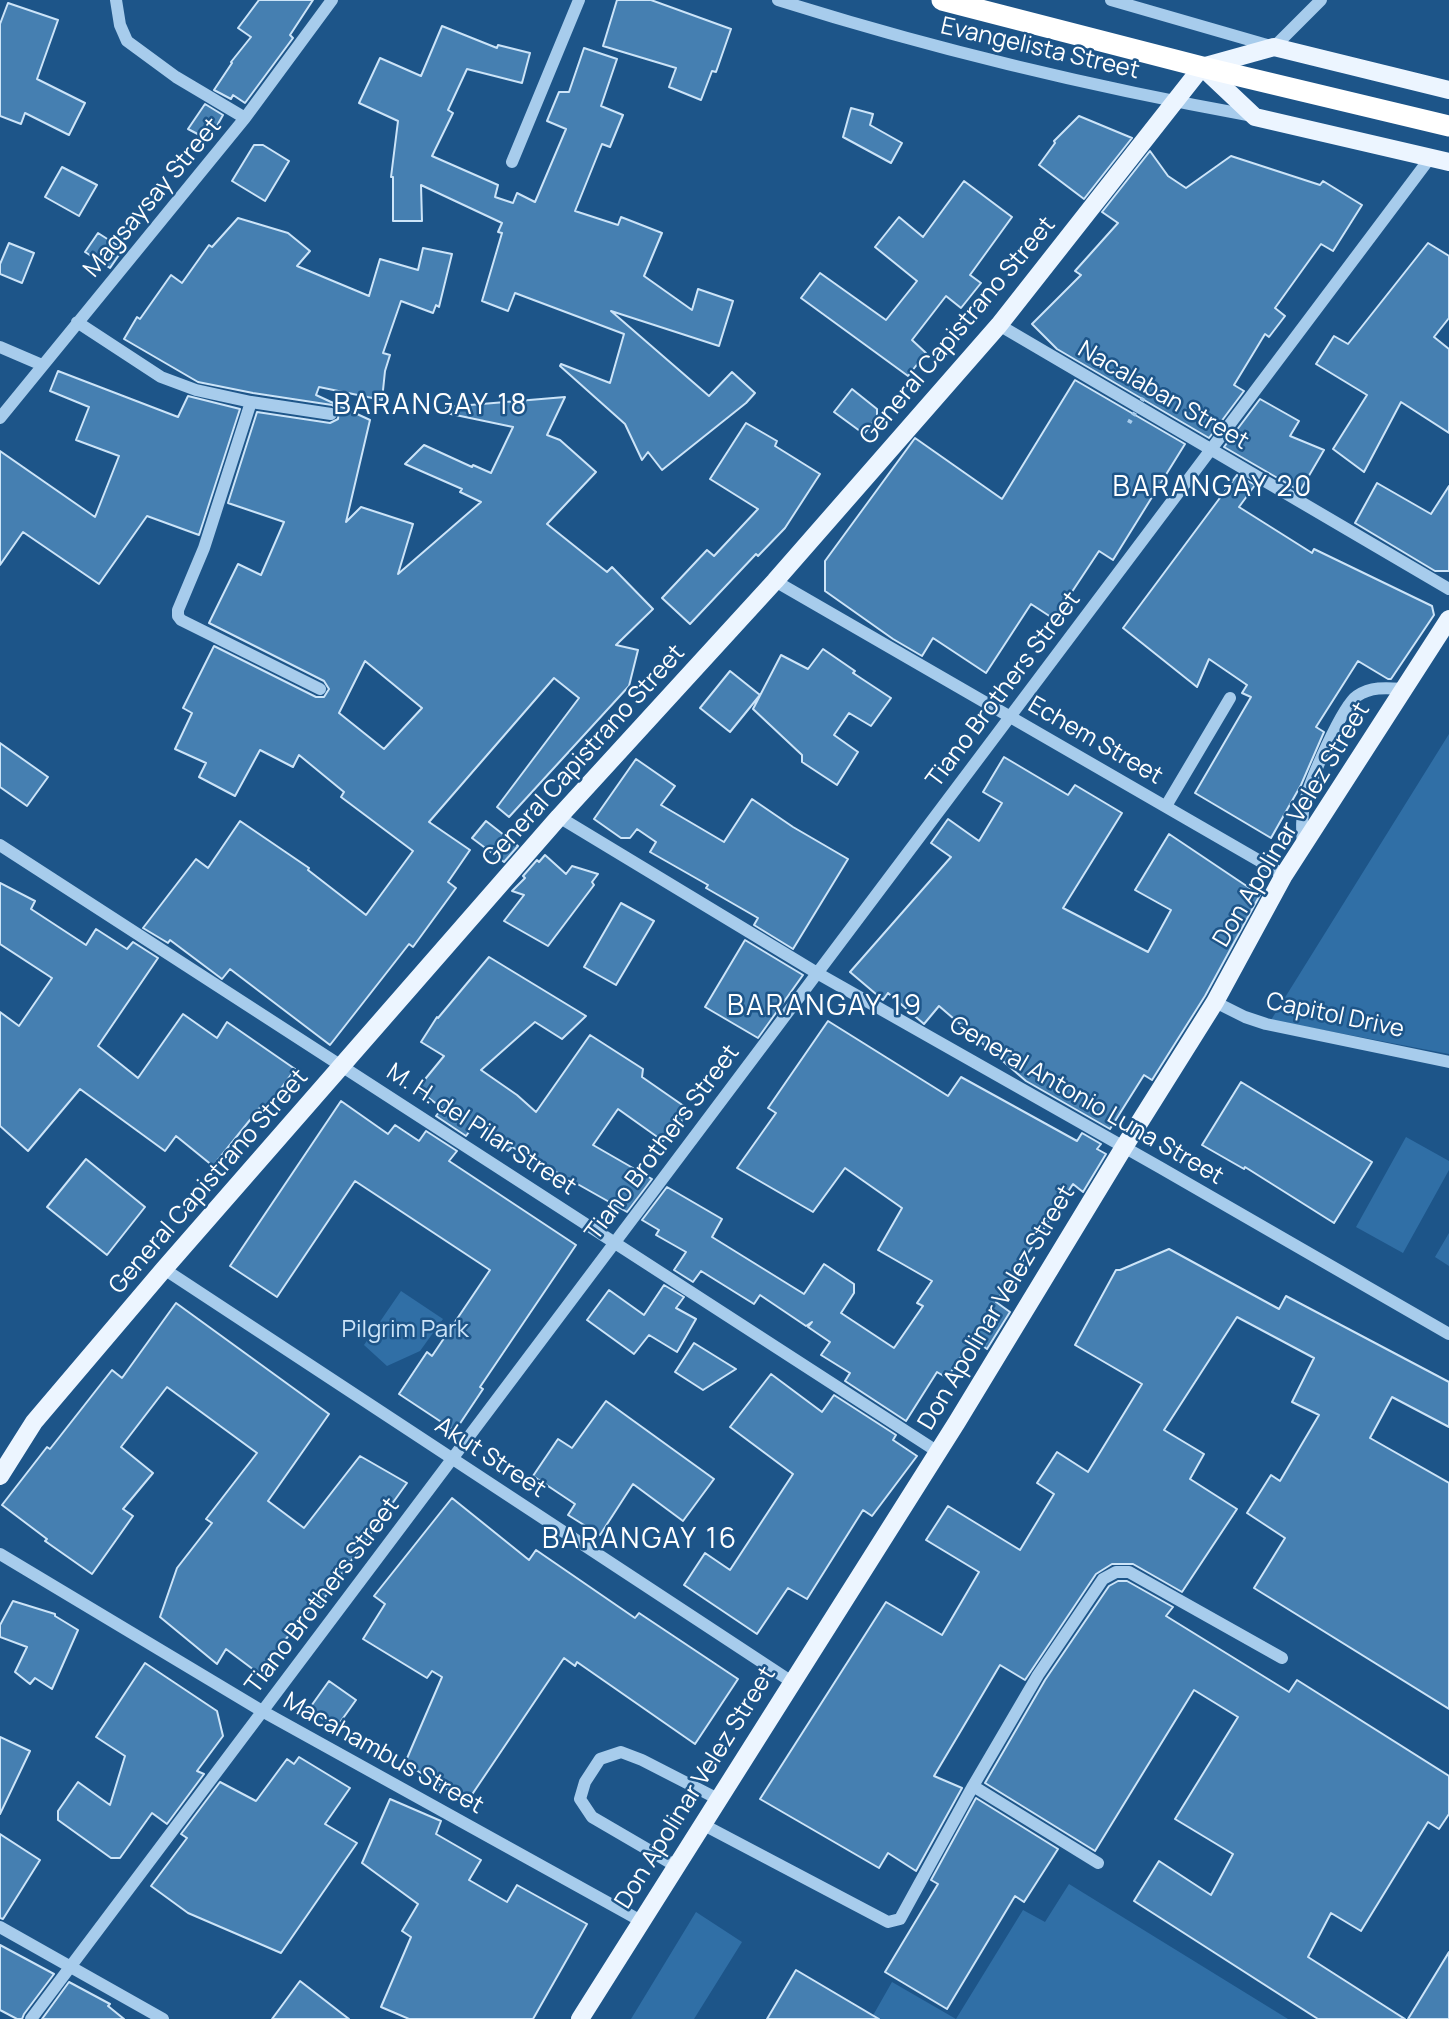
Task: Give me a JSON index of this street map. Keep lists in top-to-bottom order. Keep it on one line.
{"streets":{"main road":["General Capistrano Street","Don Apolinar Velez Street"],"street":["Evangelista Street","Magsaysay Street","Nacalaban Street","Tiano Brothers Street","Echem Street","Capitol Drive","General Antonio Luna Street","M. H. del Pilar Street","Akut Street","Macahambus Street"]},"crossings":[["Evangelista Street","General Capistrano Street"],["General Capistrano Street","Nacalaban Street"],["General Capistrano Street","Echem Street"],["General Capistrano Street","General Antonio Luna Street"],["General Capistrano Street","M. H. del Pilar Street"],["General Capistrano Street","Akut Street"],["Nacalaban Street","Tiano Brothers Street"],["Tiano Brothers Street","Echem Street"],["Tiano Brothers Street","General Antonio Luna Street"],["Tiano Brothers Street","M. H. del Pilar Street"],["Tiano Brothers Street","Akut Street"],["Tiano Brothers Street","Macahambus Street"],["Echem Street","Don Apolinar Velez Street"],["Don Apolinar Velez Street","Capitol Drive"],["Don Apolinar Velez Street","General Antonio Luna Street"],["Don Apolinar Velez Street","M. H. del Pilar Street"],["Don Apolinar Velez Street","Akut Street"],["Don Apolinar Velez Street","Macahambus Street"]],"districts":["BARANGAY 18","BARANGAY 20","BARANGAY 19","BARANGAY 16"],"parks":["Pilgrim Park"]}
